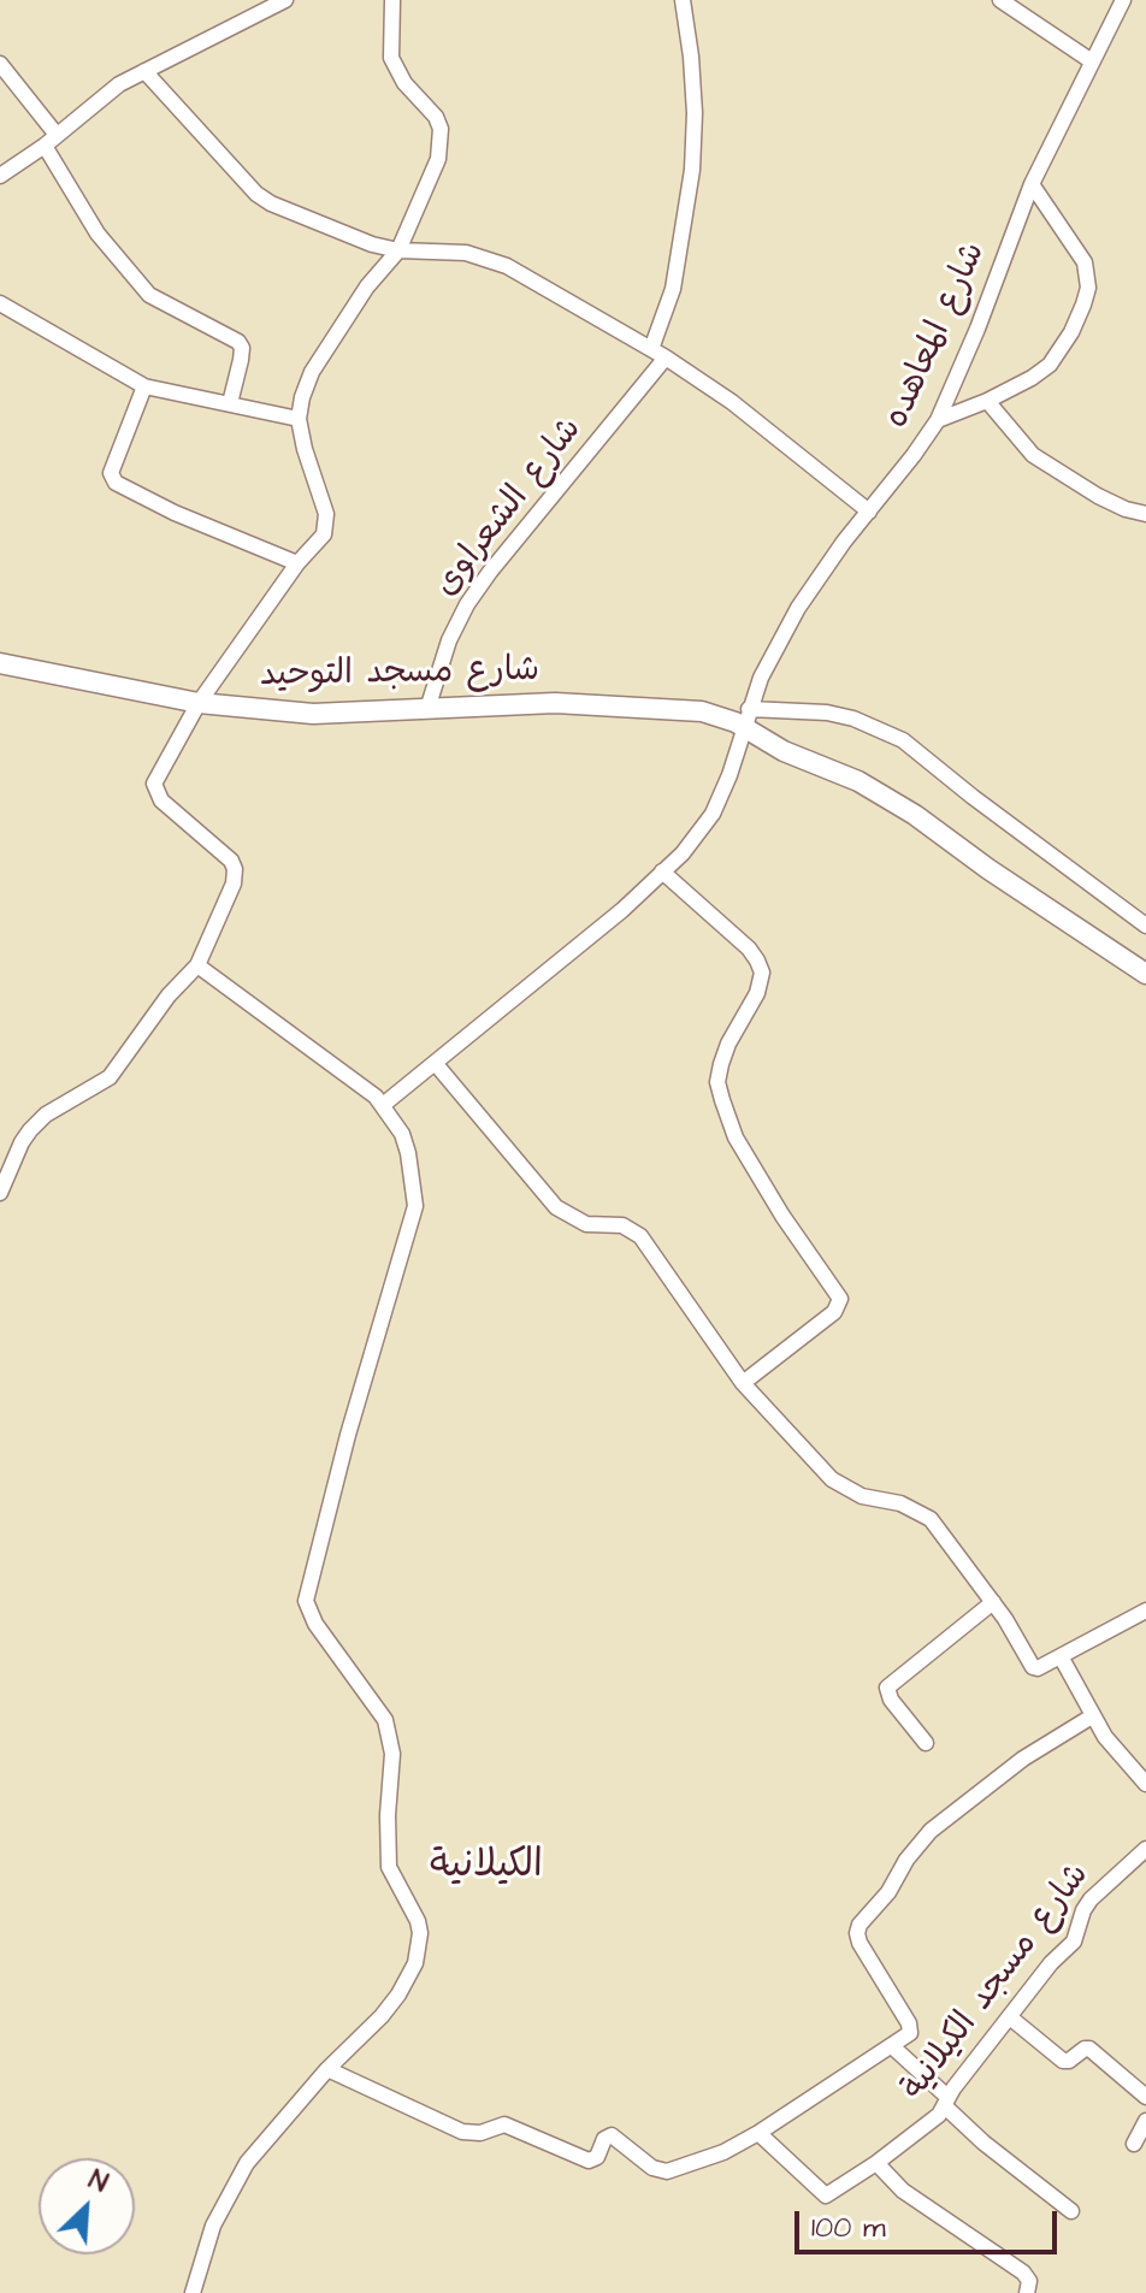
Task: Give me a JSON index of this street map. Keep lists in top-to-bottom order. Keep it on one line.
{"streets":{"main road":["شارع مسجد التوحيد"],"street":["شارع المعاهده","شارع الشعراوى","شارع مسجد الكيلانية"]},"crossings":[["شارع المعاهده","شارع مسجد التوحيد"],["شارع الشعراوى","شارع مسجد التوحيد"]],"districts":["الكيلانية"],"scale_bar":"100 m","north":"top right"}
